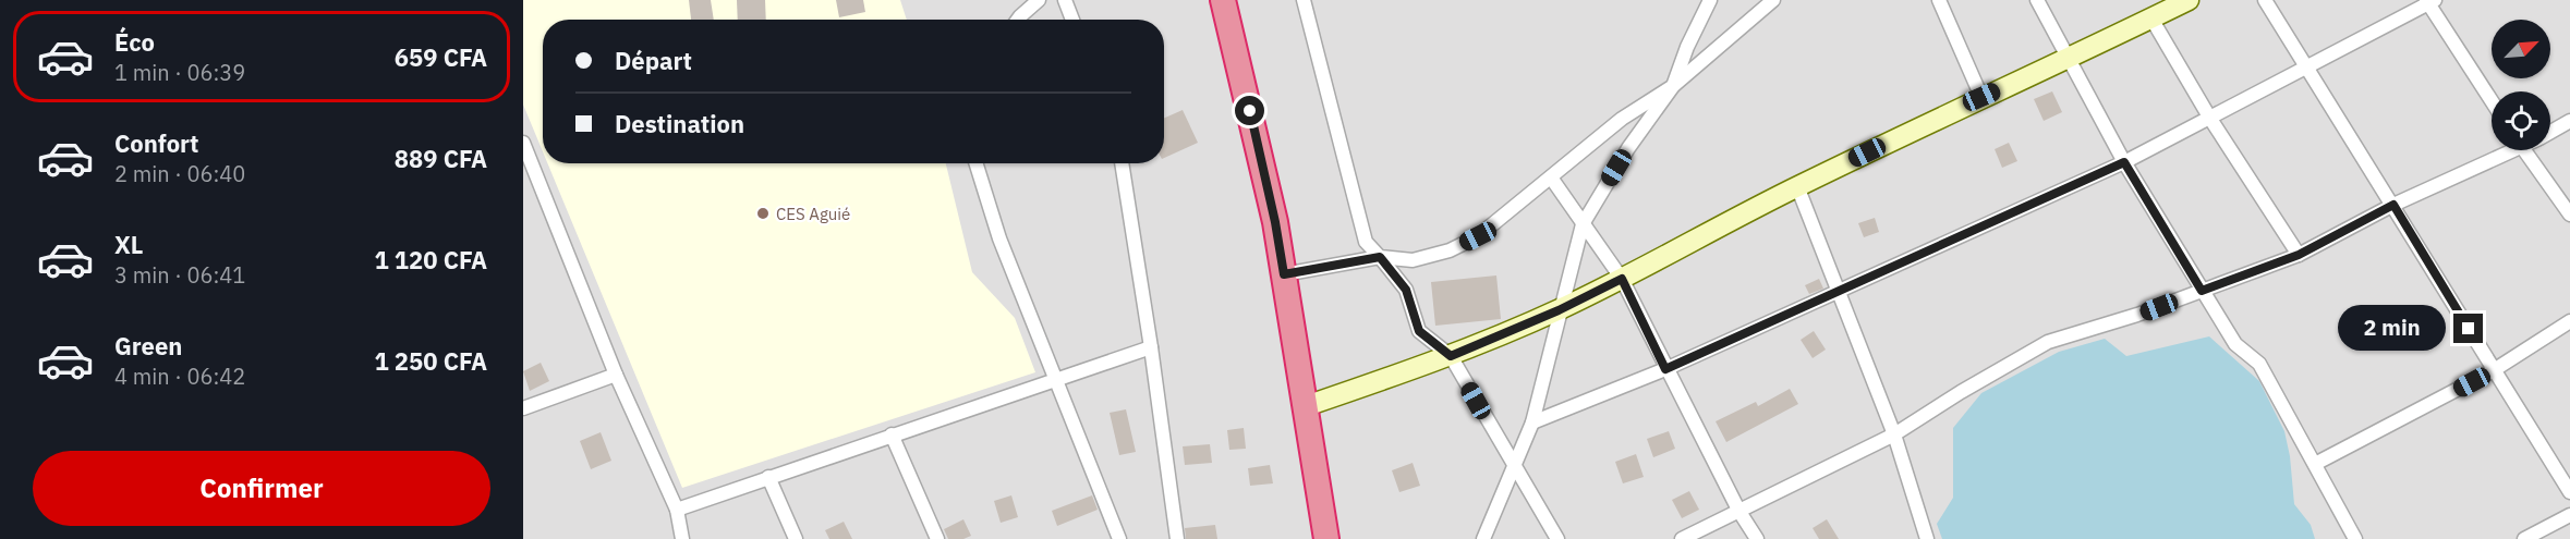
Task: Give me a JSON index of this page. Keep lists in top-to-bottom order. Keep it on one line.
{"places":["CES Aguié"],"north":"top right","page":{"list":[{"name":"Éco","note":"1 min · 06:39","value":"659 CFA"},{"name":"Confort","note":"2 min · 06:40","value":"889 CFA"},{"name":"XL","note":"3 min · 06:41","value":"1 120 CFA"},{"name":"Green","note":"4 min · 06:42","value":"1 250 CFA"}],"banner":["Départ","Destination"],"bubble":"2 min","buttons":"Confirmer"}}
